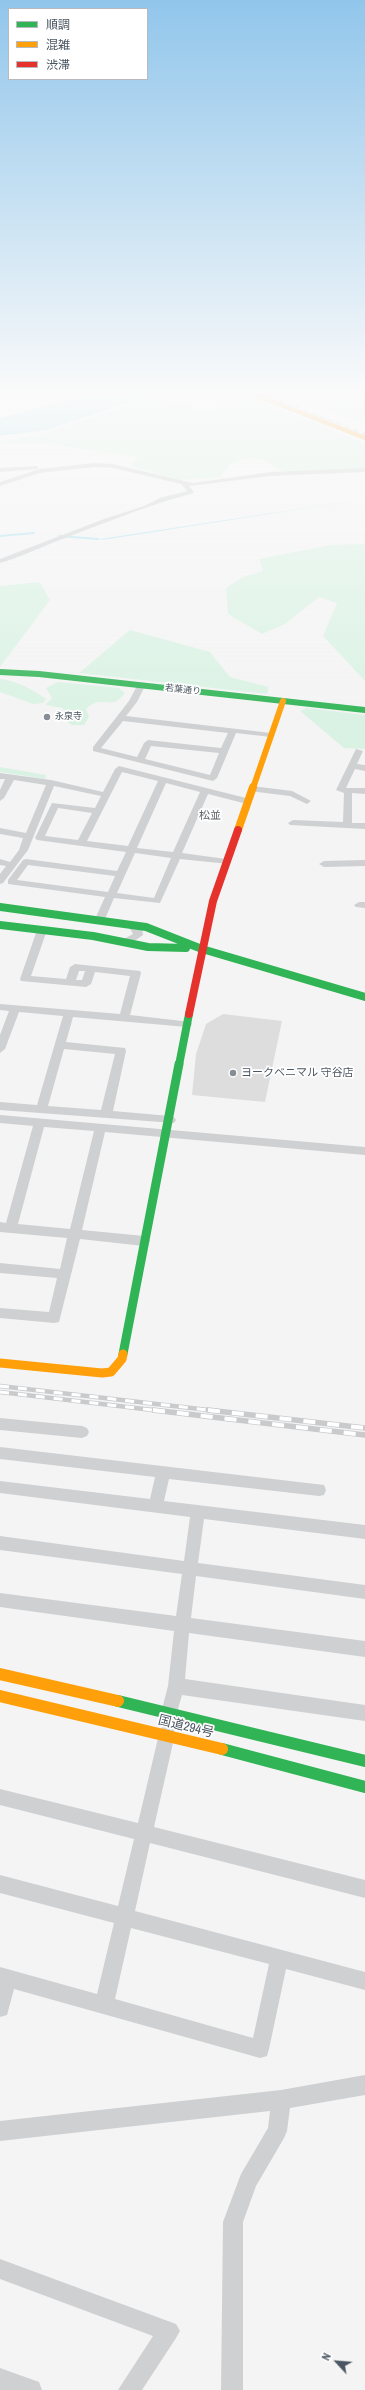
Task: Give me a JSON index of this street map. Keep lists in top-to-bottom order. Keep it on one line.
{"streets":{"main road":["若葉通り","国道294号"]},"districts":["松並"],"places":["永泉寺","ヨークベニマル 守谷店"],"legend":["順調","混雑","渋滞"],"north":"top left"}
